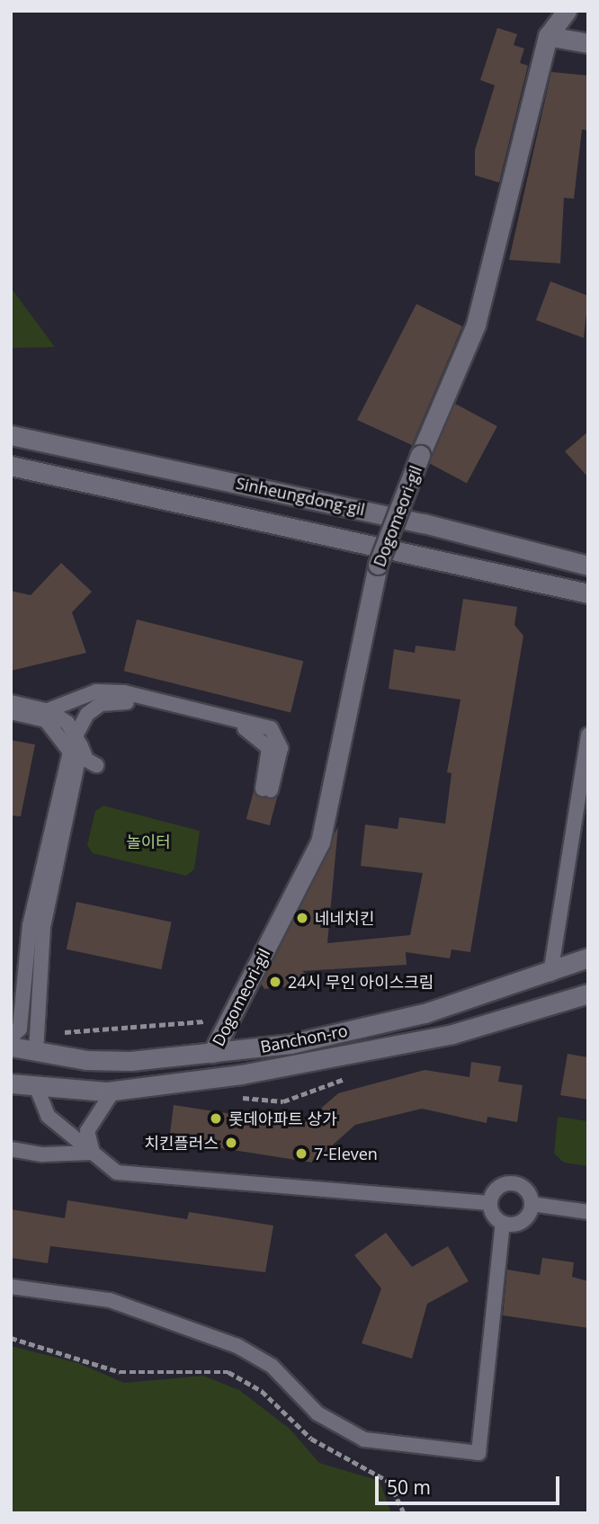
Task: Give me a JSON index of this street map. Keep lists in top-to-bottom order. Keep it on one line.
{"streets":{"street":["Sinheungdong-gil","Dogomeori-gil","Banchon-ro"]},"crossings":[["Dogomeori-gil","Banchon-ro"]],"parks":["놀이터"],"places":["네네치킨","24시 무인 아이스크림","롯데아파트 상가","치킨플러스","7-Eleven"],"scale_bar":"50 m"}
